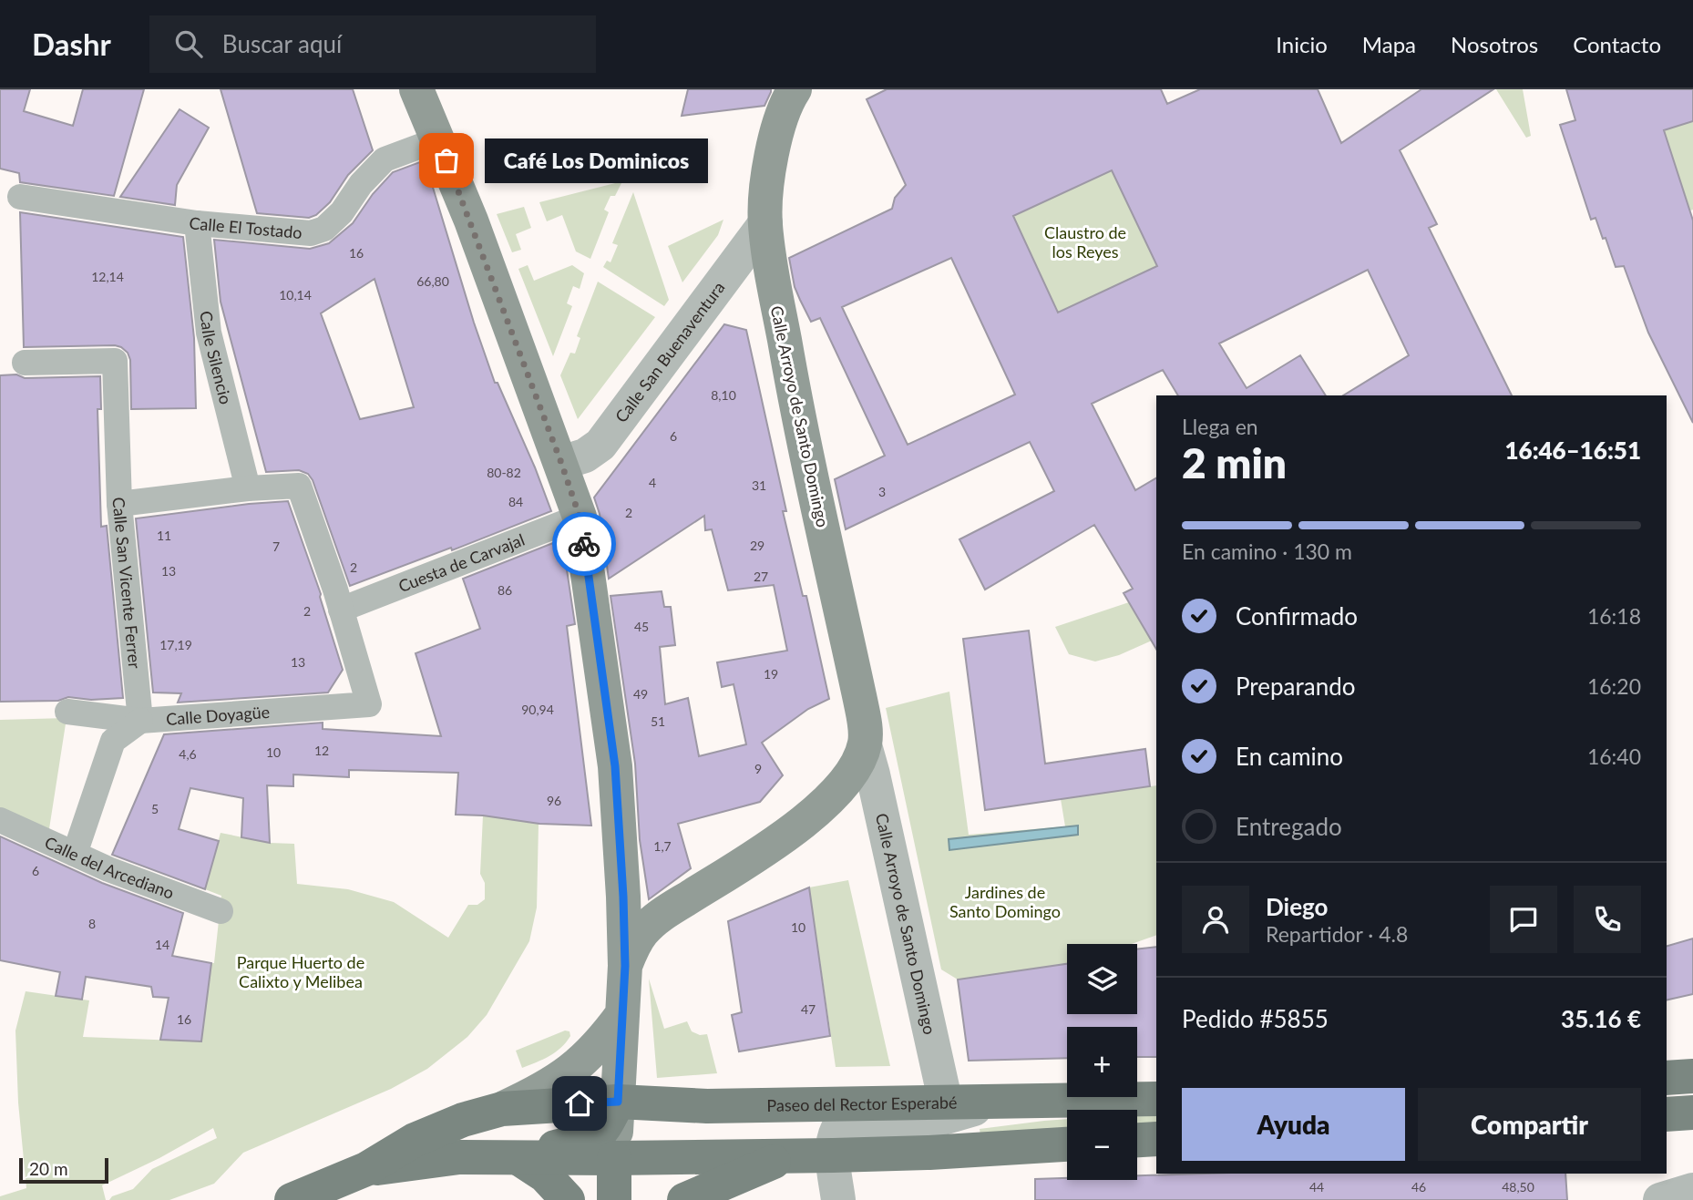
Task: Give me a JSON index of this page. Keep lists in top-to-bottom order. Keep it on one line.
{"streets":{"main road":["Calle Arroyo de Santo Domingo","Paseo del Rector Esperabé"],"street":["Calle El Tostado","Calle San Buenaventura","Calle Silencio","Cuesta de Carvajal","Calle San Vicente Ferrer","Calle Doyagüe","Calle del Arcediano"]},"crossings":[["Calle El Tostado","Calle Silencio"],["Calle San Buenaventura","Calle Arroyo de Santo Domingo"],["Calle Silencio","Calle San Vicente Ferrer"],["Calle Arroyo de Santo Domingo","Paseo del Rector Esperabé"],["Cuesta de Carvajal","Calle San Vicente Ferrer"],["Cuesta de Carvajal","Calle Doyagüe"],["Calle San Vicente Ferrer","Calle Doyagüe"]],"parks":["Claustro de los Reyes","Jardines de Santo Domingo","Parque Huerto de Calixto y Melibea"],"places":["Café Los Dominicos"],"house_numbers":["16","12,14","66,80","10,14","8,10","6","80-82","4","31","3","84","2","11","29","7","2","13","27","86","2","45","17,19","13","19","49","90,94","51","12","10","4,6","9","96","5","1,7","6","8","10","14","47","16","44","46","48,50"],"scale_bar":"20 m","page":{"header":"Dashr","search":"Buscar aquí","nav":["Inicio","Mapa","Nosotros","Contacto"],"bubble":"Café Los Dominicos","heading":["2 min","Llega en","16:46–16:51"],"panel":["Diego","Repartidor · 4.8","Pedido #5855","35.16 €"],"bar":"En camino · 130 m","list":[["Confirmado","16:18"],["Preparando","16:20"],["En camino","16:40"],"Entregado"],"map_buttons":["+","−"],"buttons":["Ayuda","Compartir"],"scale":"20 m"}}
